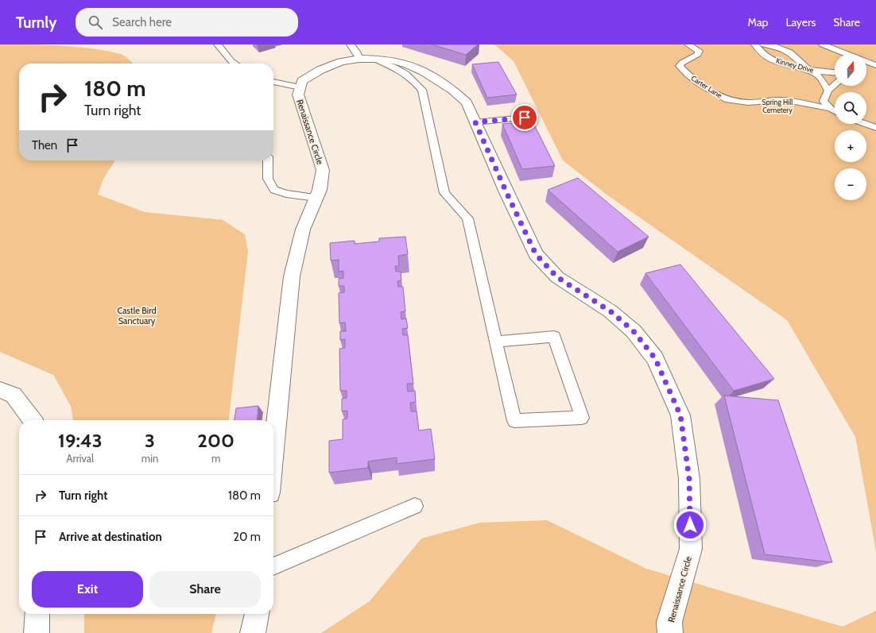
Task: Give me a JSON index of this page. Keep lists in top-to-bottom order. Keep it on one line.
{"streets":{"street":["Renaissance Circle"],"lane":["Kinney Drive","Carter Lane"]},"parks":["Spring Hill Cemetery","Castle Bird Sanctuary"],"north":"top","page":{"header":"Turnly","search":"Search here","nav":["Map","Layers","Share"],"map_buttons":["+","−"],"turn":["180 m","Turn right"],"then":"Then","eta":["19:43","Arrival","3","min","200","m"],"list":[{"name":"Turn right","value":"180 m"},{"name":"Arrive at destination","value":"20 m"}],"buttons":["Exit","Share"]}}
